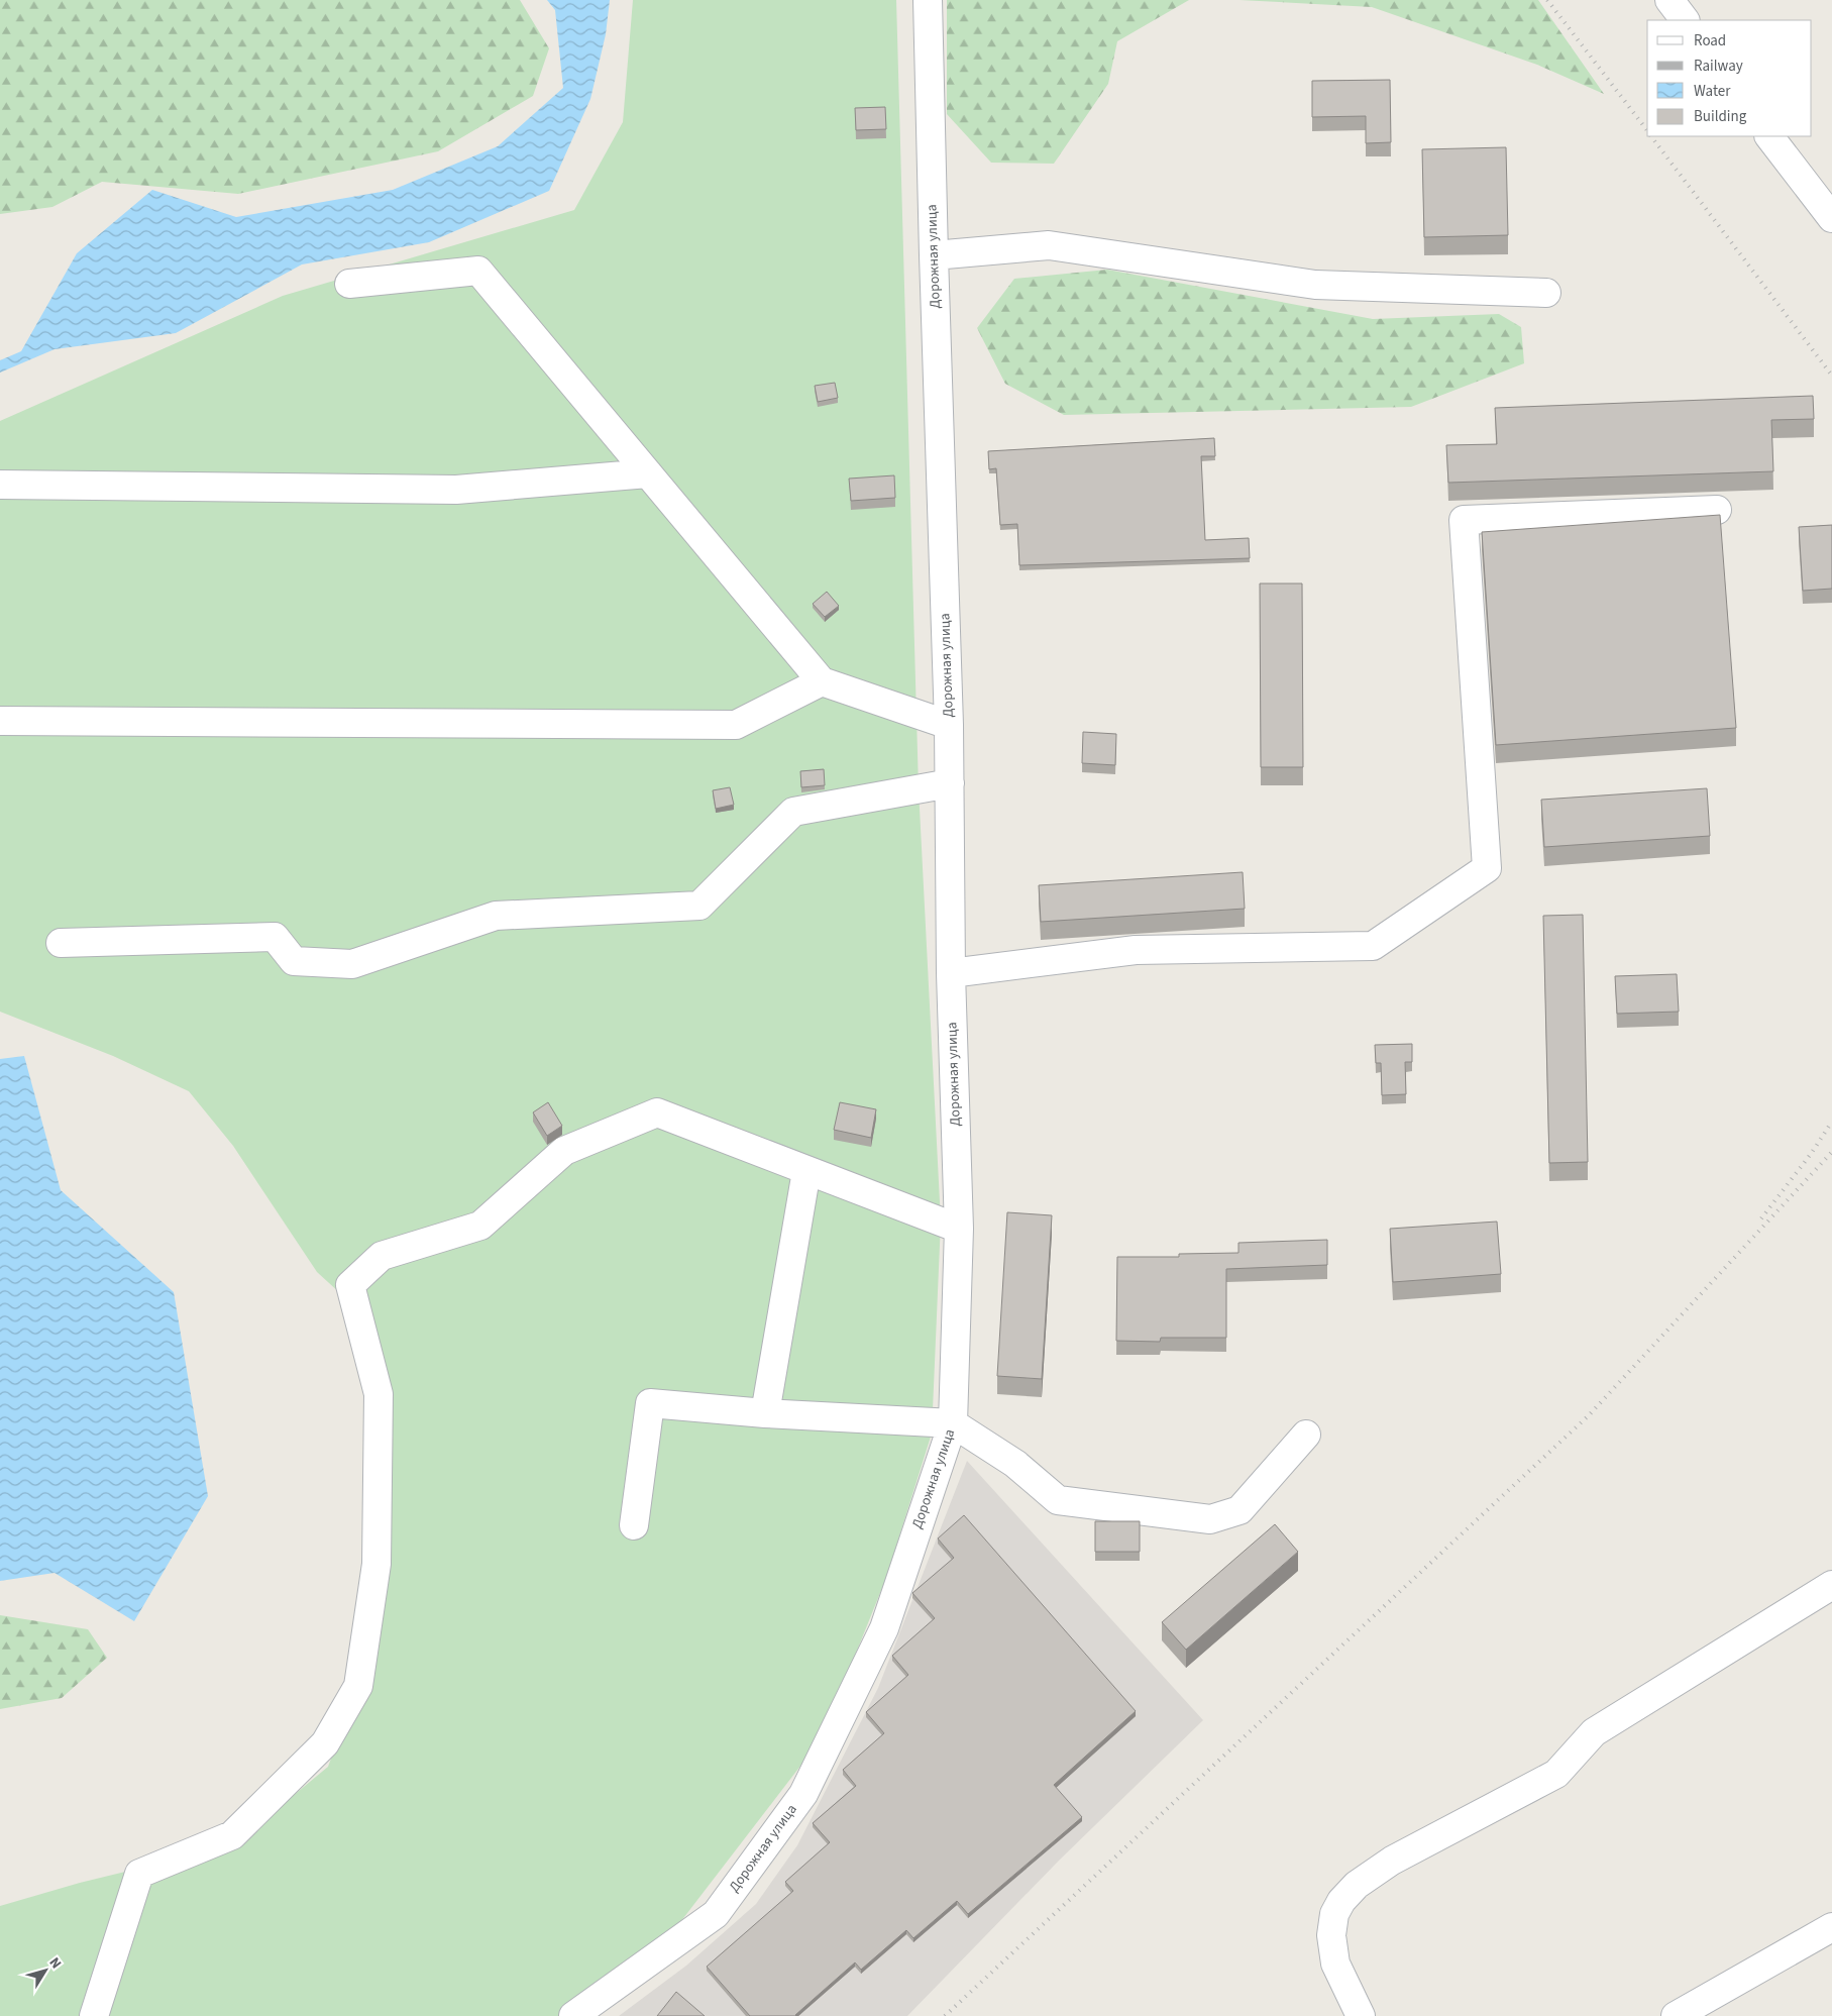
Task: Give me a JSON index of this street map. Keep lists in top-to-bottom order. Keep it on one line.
{"streets":{"street":["Дорожная улица"]},"legend":["Road","Railway","Water","Building"],"north":"top right"}
